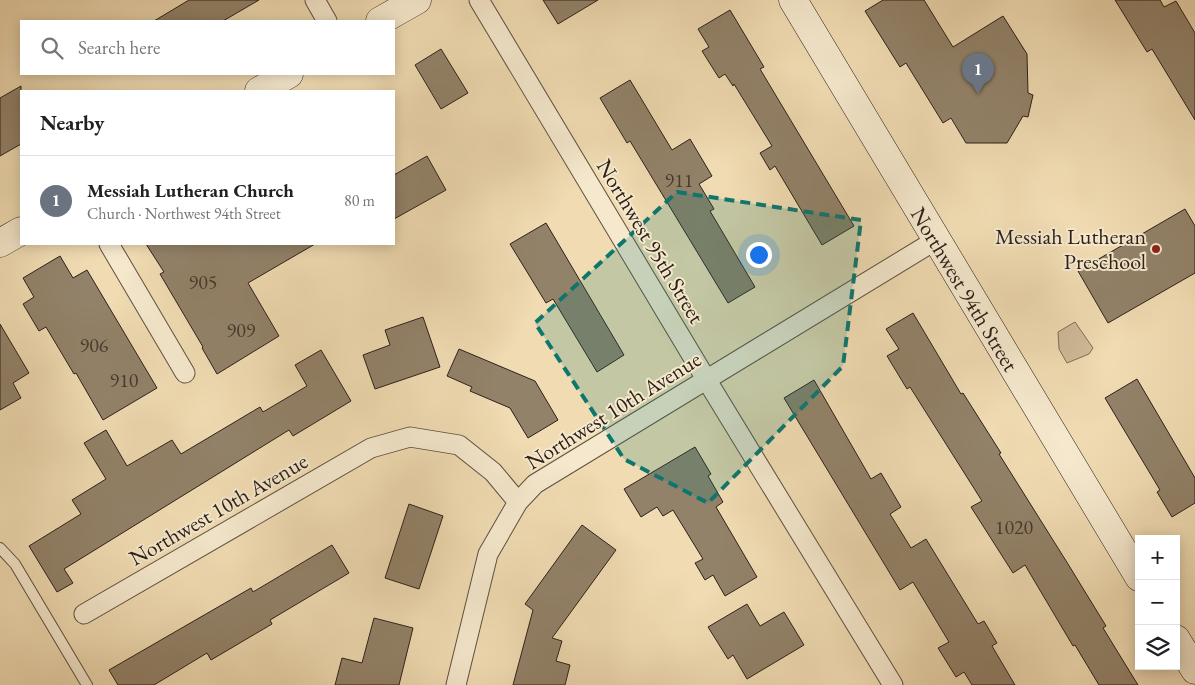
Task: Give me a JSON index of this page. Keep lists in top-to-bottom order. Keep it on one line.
{"streets":{"street":["Northwest 95th Street","Northwest 94th Street","Northwest 10th Avenue"]},"crossings":[["Northwest 95th Street","Northwest 10th Avenue"],["Northwest 94th Street","Northwest 10th Avenue"]],"places":["Messiah Lutheran Preschool"],"house_numbers":["911","905","909","906","910","1020"],"page":{"search":"Search here","pins":"1","heading":"Nearby","list":[{"mark":"1","name":"Messiah Lutheran Church","note":"Church · Northwest 94th Street","value":"80 m"}],"map_buttons":["+","−"]}}
